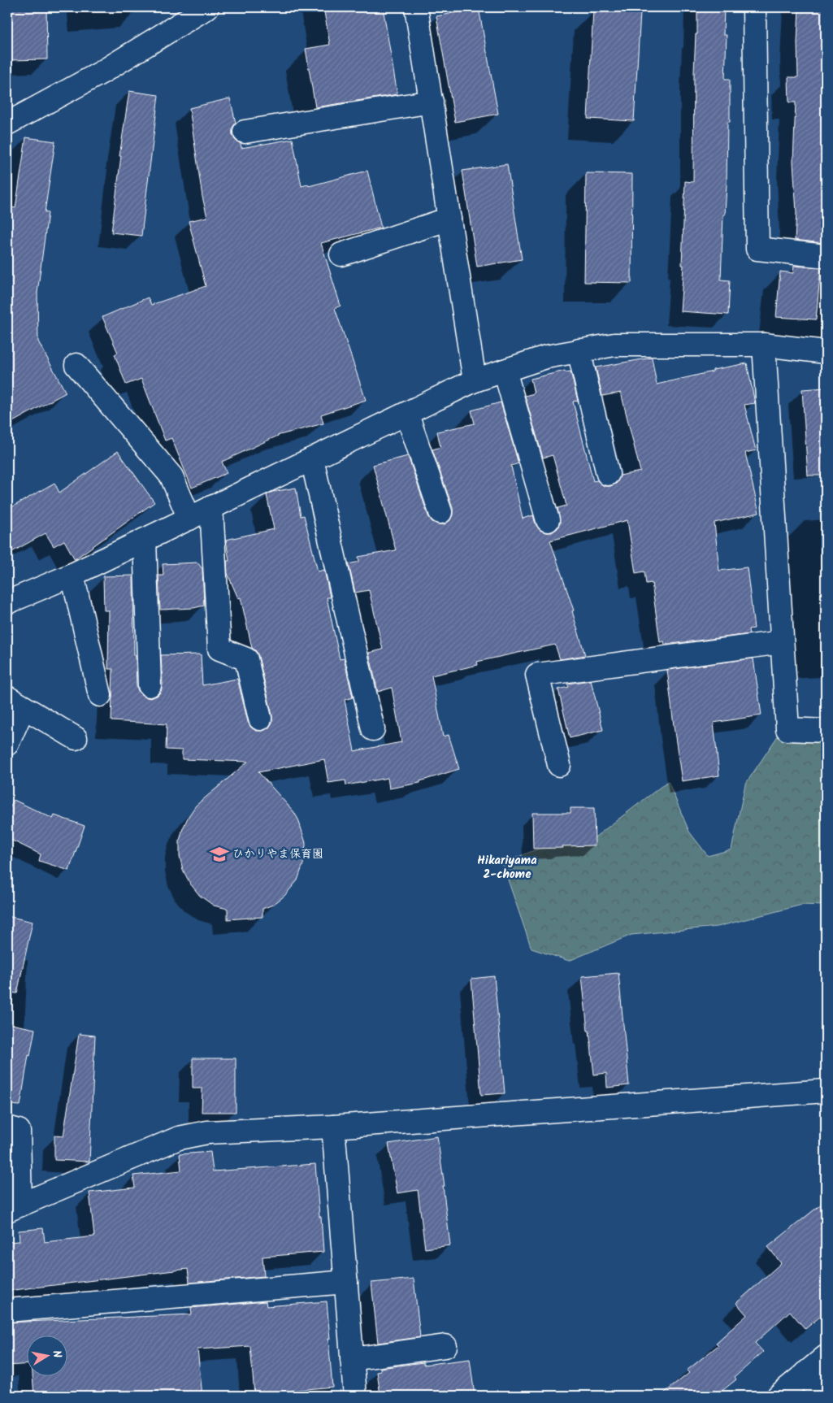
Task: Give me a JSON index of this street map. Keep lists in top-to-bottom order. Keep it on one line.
{"districts":["Hikariyama 2-chome"],"places":{"school or university":["ひかりやま保育園"]},"north":"right"}
